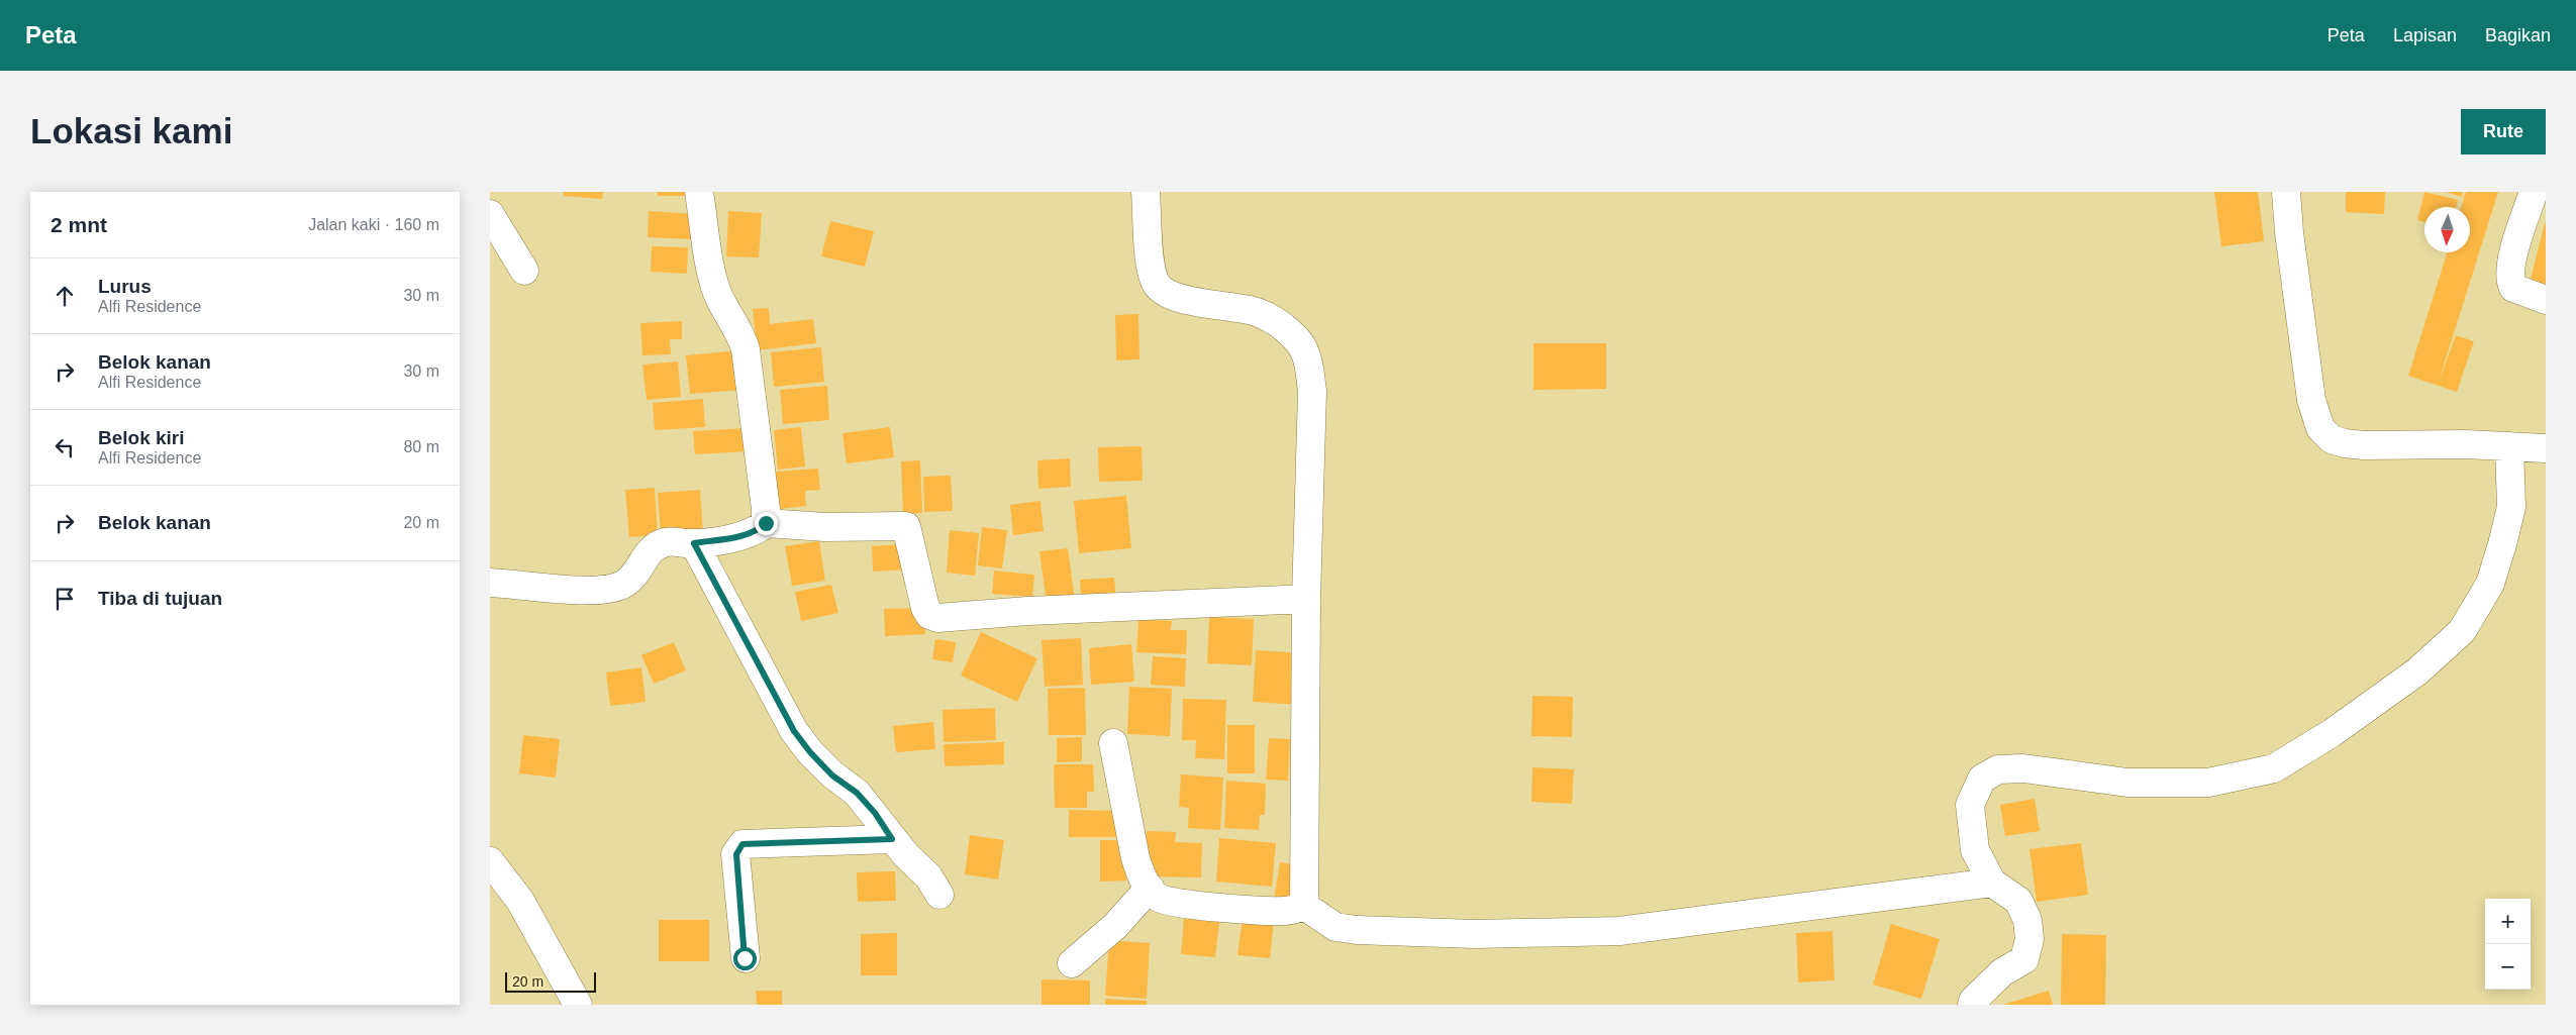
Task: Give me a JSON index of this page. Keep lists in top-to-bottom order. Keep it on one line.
{"scale_bar":"20 m","north":"bottom","page":{"header":"Peta","nav":["Peta","Lapisan","Bagikan"],"buttons":"Rute","title":"Lokasi kami","heading":["2 mnt","Jalan kaki · 160 m"],"list":[["Lurus","Alfi Residence","30 m"],["Belok kanan","Alfi Residence","30 m"],["Belok kiri","Alfi Residence","80 m"],["Belok kanan","20 m"],"Tiba di tujuan"],"map_buttons":["+","−"],"scale":"20 m"}}
